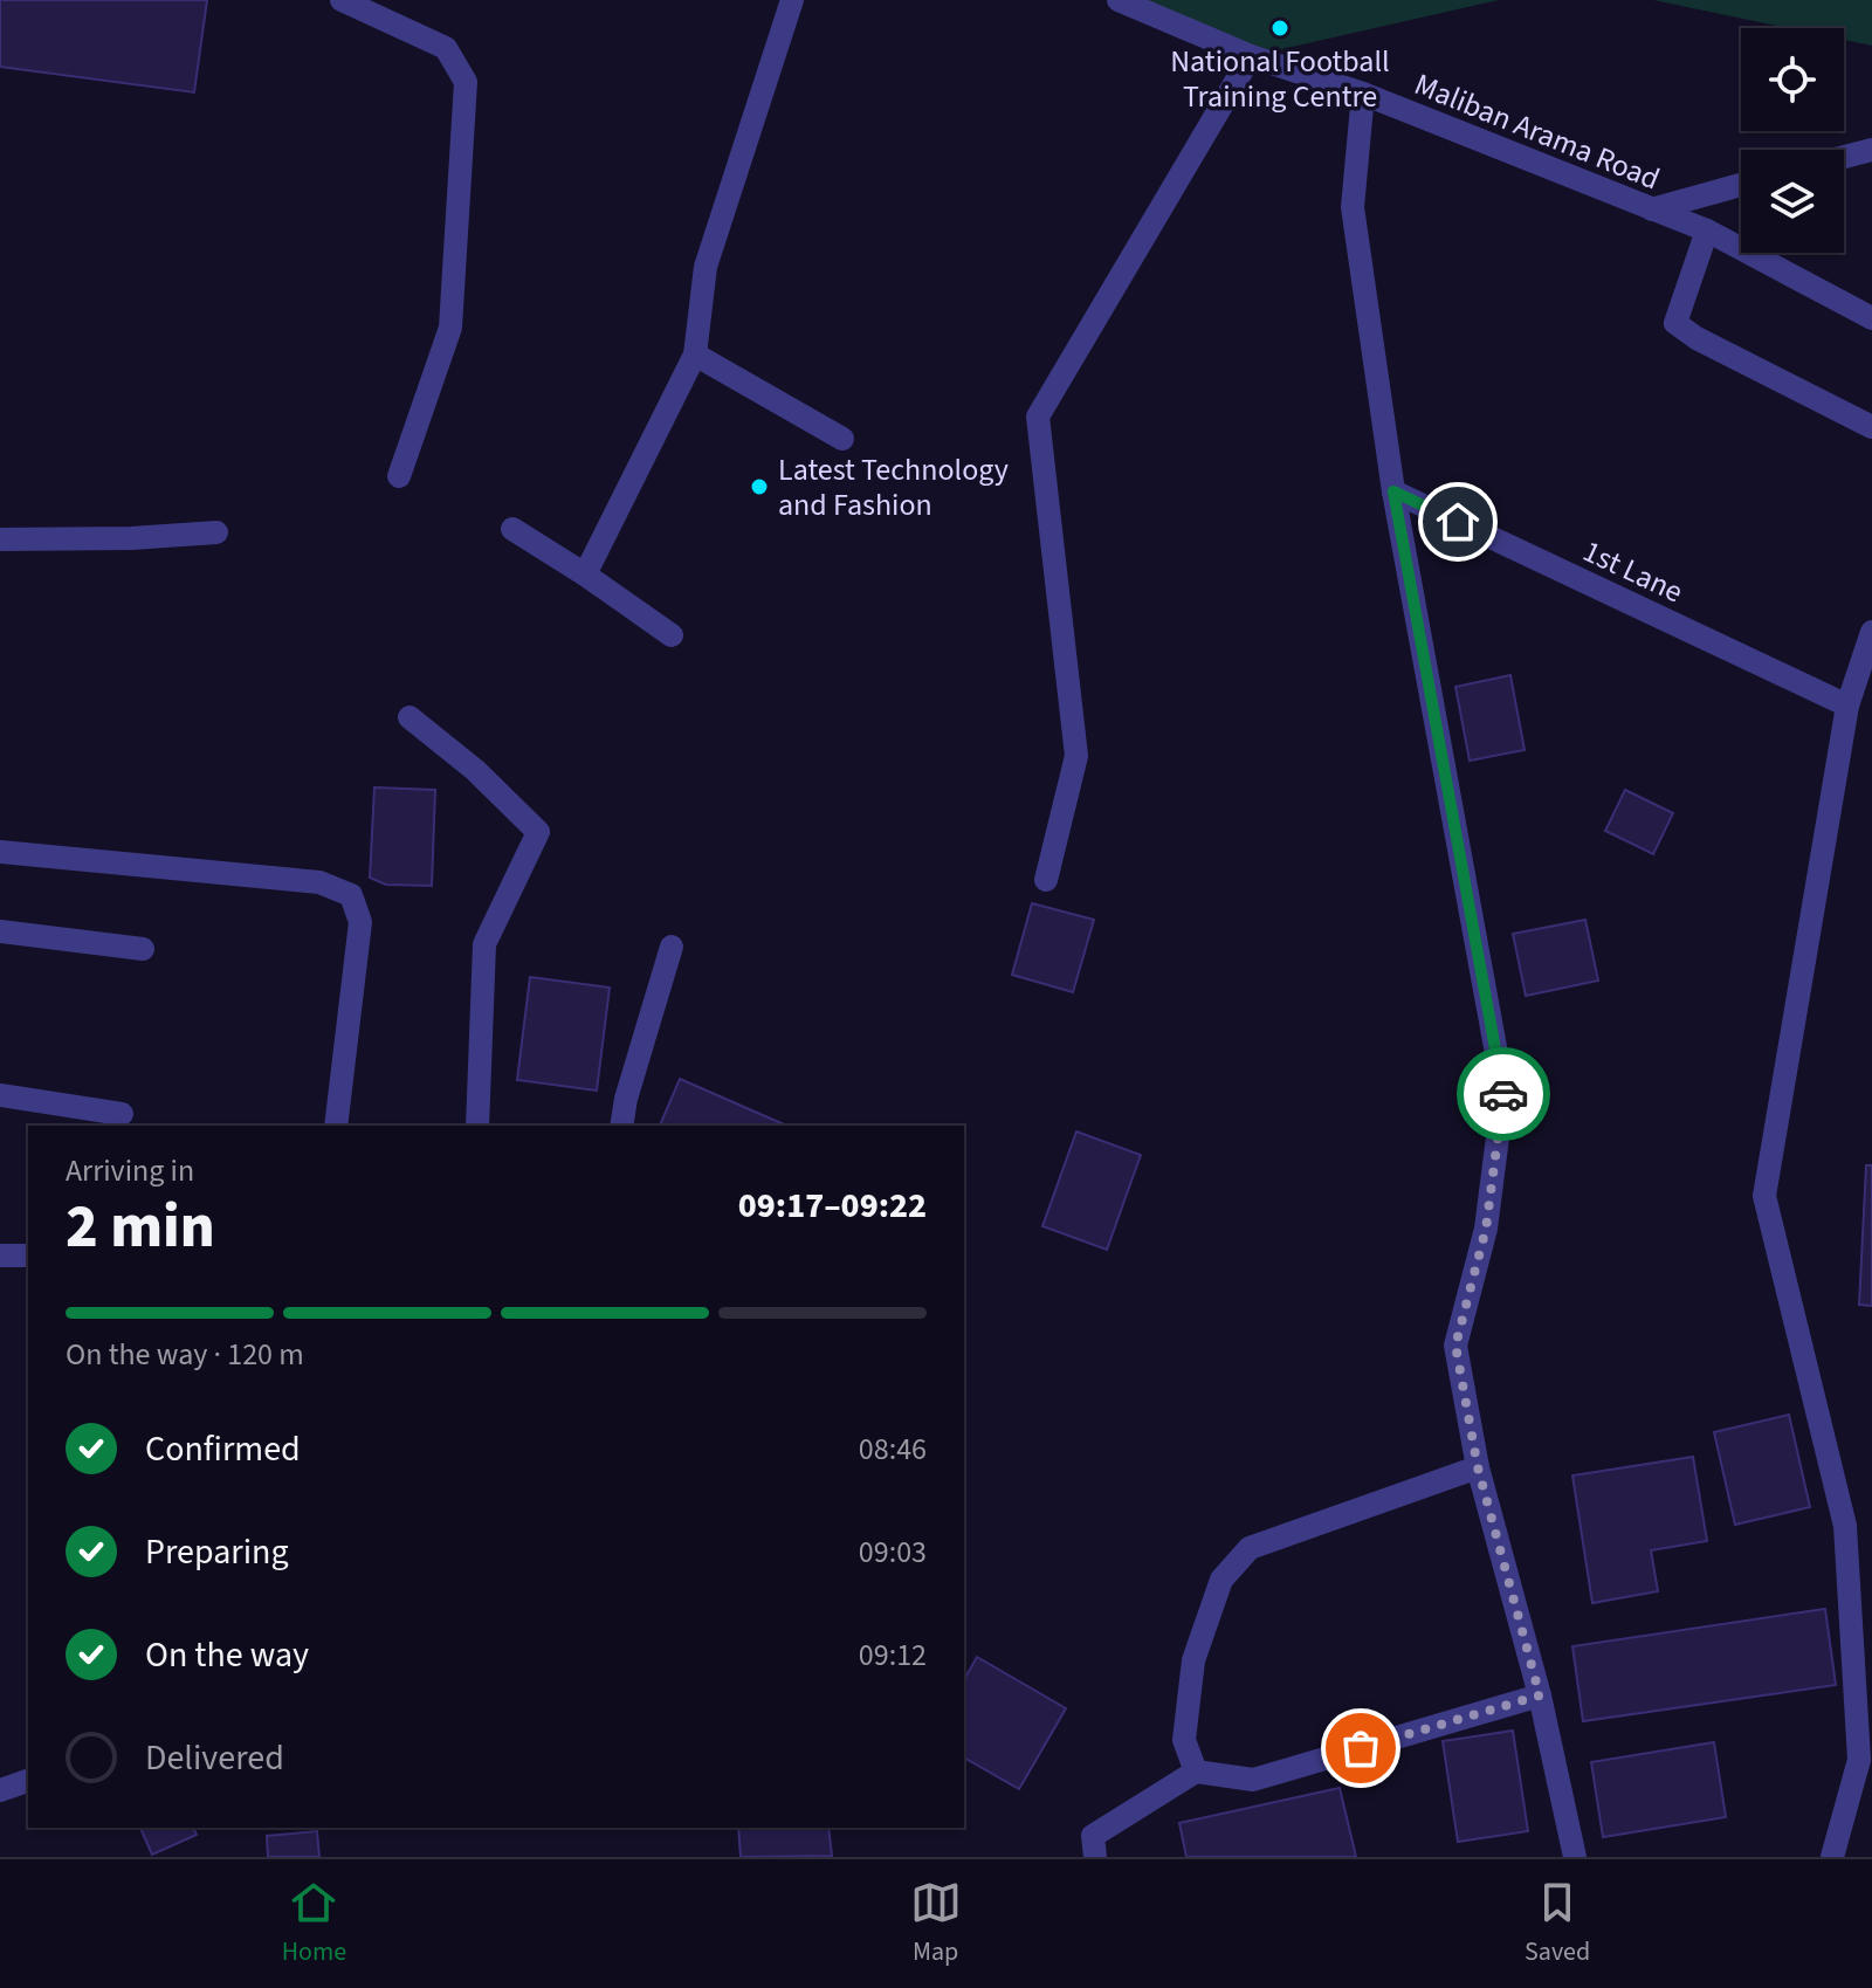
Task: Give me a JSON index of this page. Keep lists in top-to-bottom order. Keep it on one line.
{"streets":{"street":["Maliban Arama Road","1st Lane"]},"places":["National Football Training Centre","Latest Technology and Fashion"],"page":{"heading":["2 min","Arriving in","09:17–09:22"],"bar":"On the way · 120 m","list":[["Confirmed","08:46"],["Preparing","09:03"],["On the way","09:12"],"Delivered"],"tabs":["Home","Map","Saved"]}}
